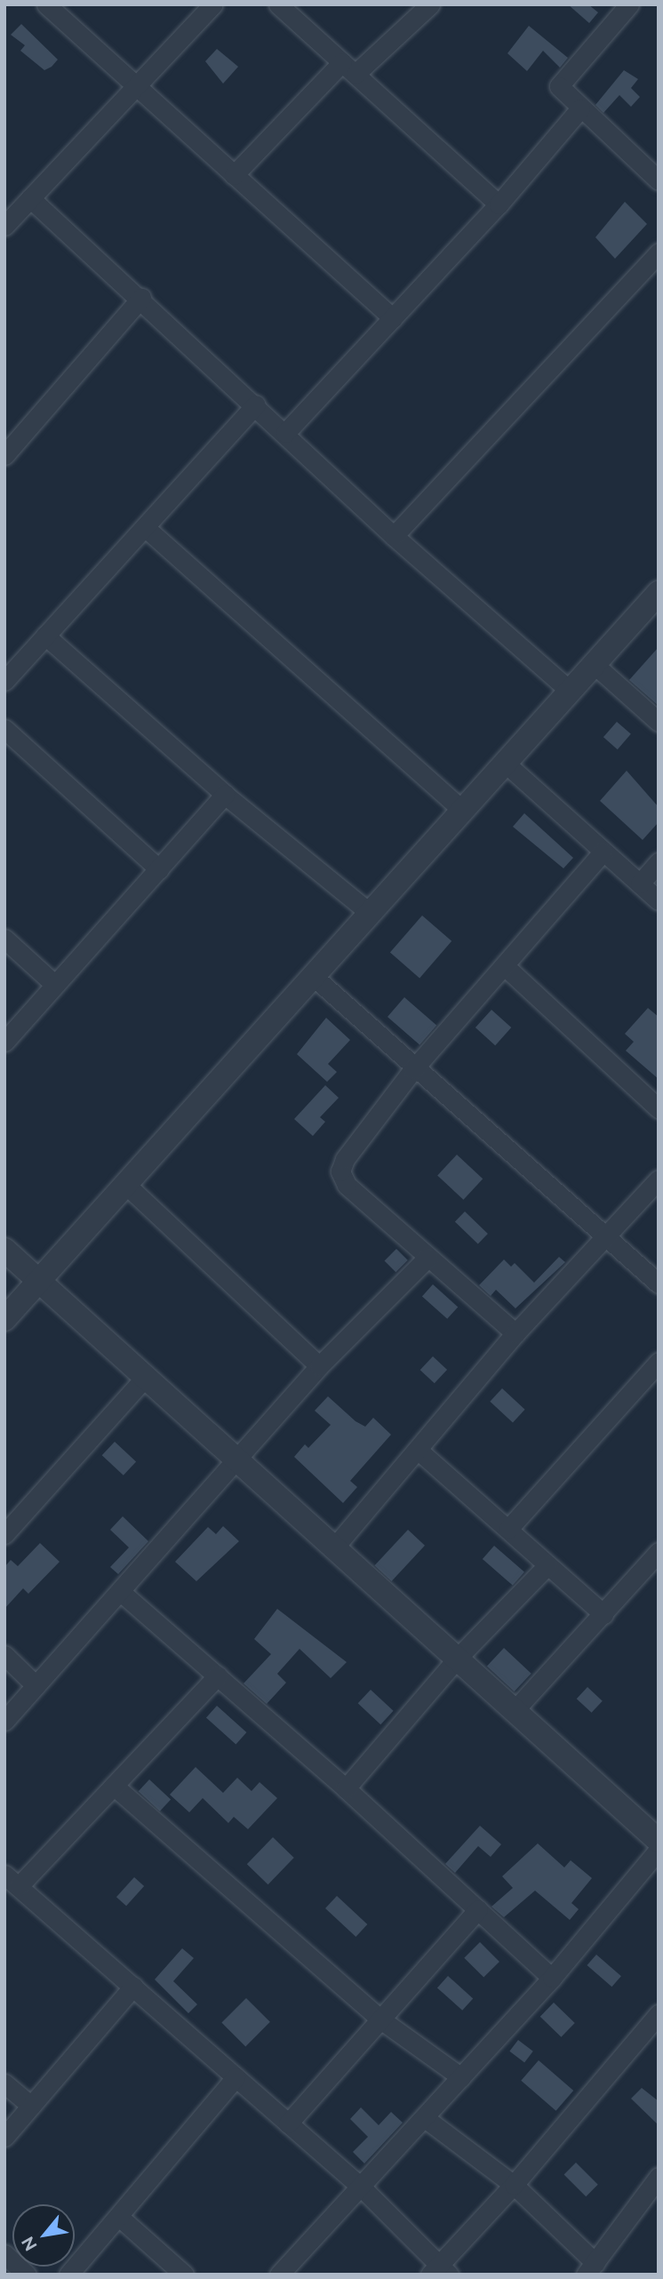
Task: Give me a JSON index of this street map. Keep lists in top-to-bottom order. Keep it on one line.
{"north":"bottom left"}
